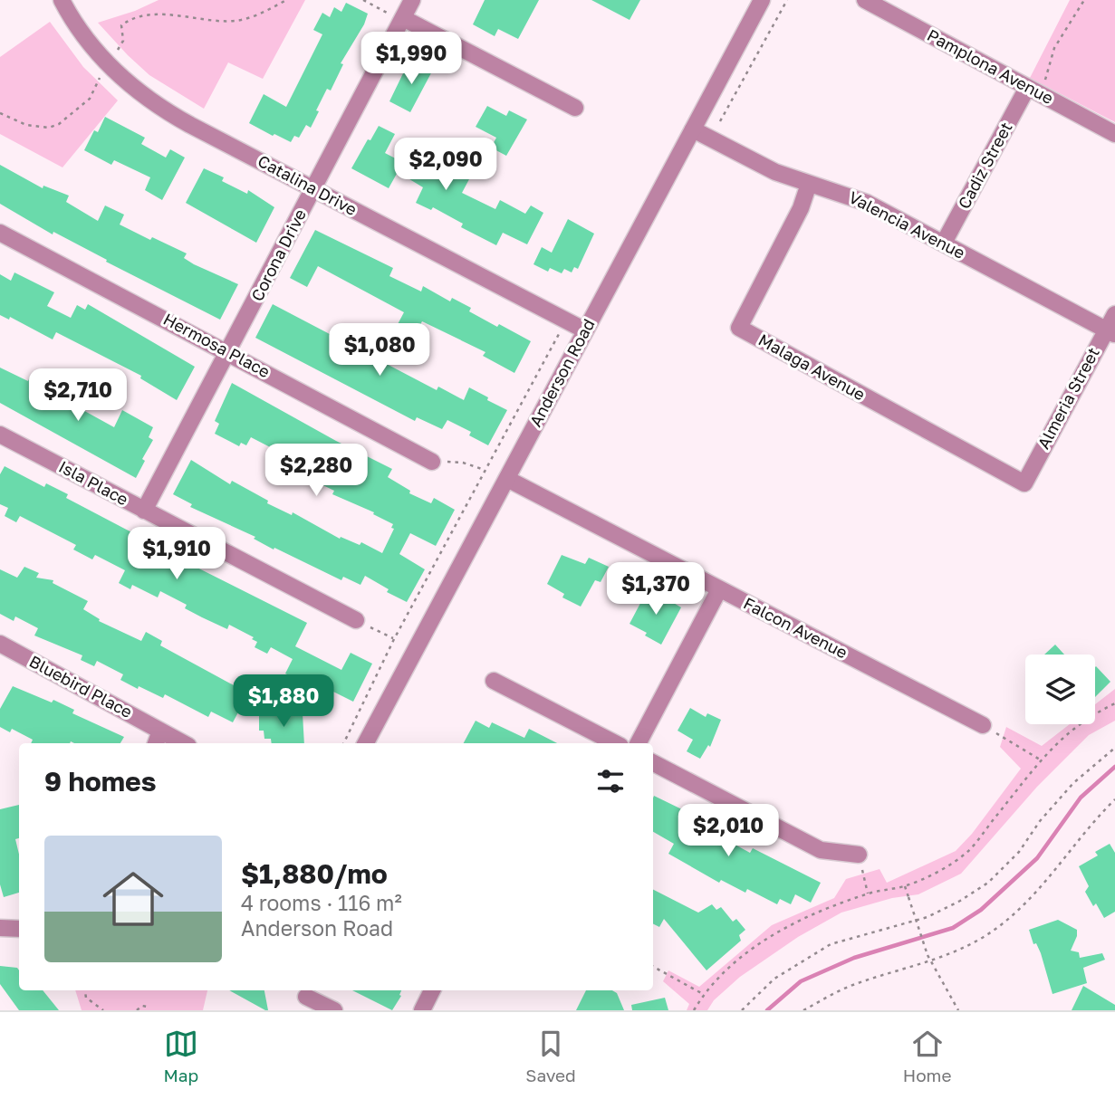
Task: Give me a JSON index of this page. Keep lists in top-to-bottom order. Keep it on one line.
{"streets":{"street":["Pamplona Avenue","Cadiz Street","Catalina Drive","Valencia Avenue","Corona Drive","Hermosa Place","Malaga Avenue","Anderson Road","Almeria Street","Isla Place","Falcon Avenue","Bluebird Place"]},"crossings":[["Pamplona Avenue","Cadiz Street"],["Cadiz Street","Valencia Avenue"],["Catalina Drive","Corona Drive"],["Catalina Drive","Anderson Road"],["Valencia Avenue","Malaga Avenue"],["Valencia Avenue","Anderson Road"],["Valencia Avenue","Almeria Street"],["Corona Drive","Hermosa Place"],["Corona Drive","Isla Place"],["Malaga Avenue","Almeria Street"],["Anderson Road","Falcon Avenue"]],"page":{"price":["$1,990","$2,090","$1,080","$2,710","$2,280","$1,910","$1,370","$1,880","$2,010"],"heading":"9 homes","list":[{"name":"$1,880/mo","note":"4 rooms · 116 m² · Anderson Road"}],"tabs":["Map","Saved","Home"]}}
